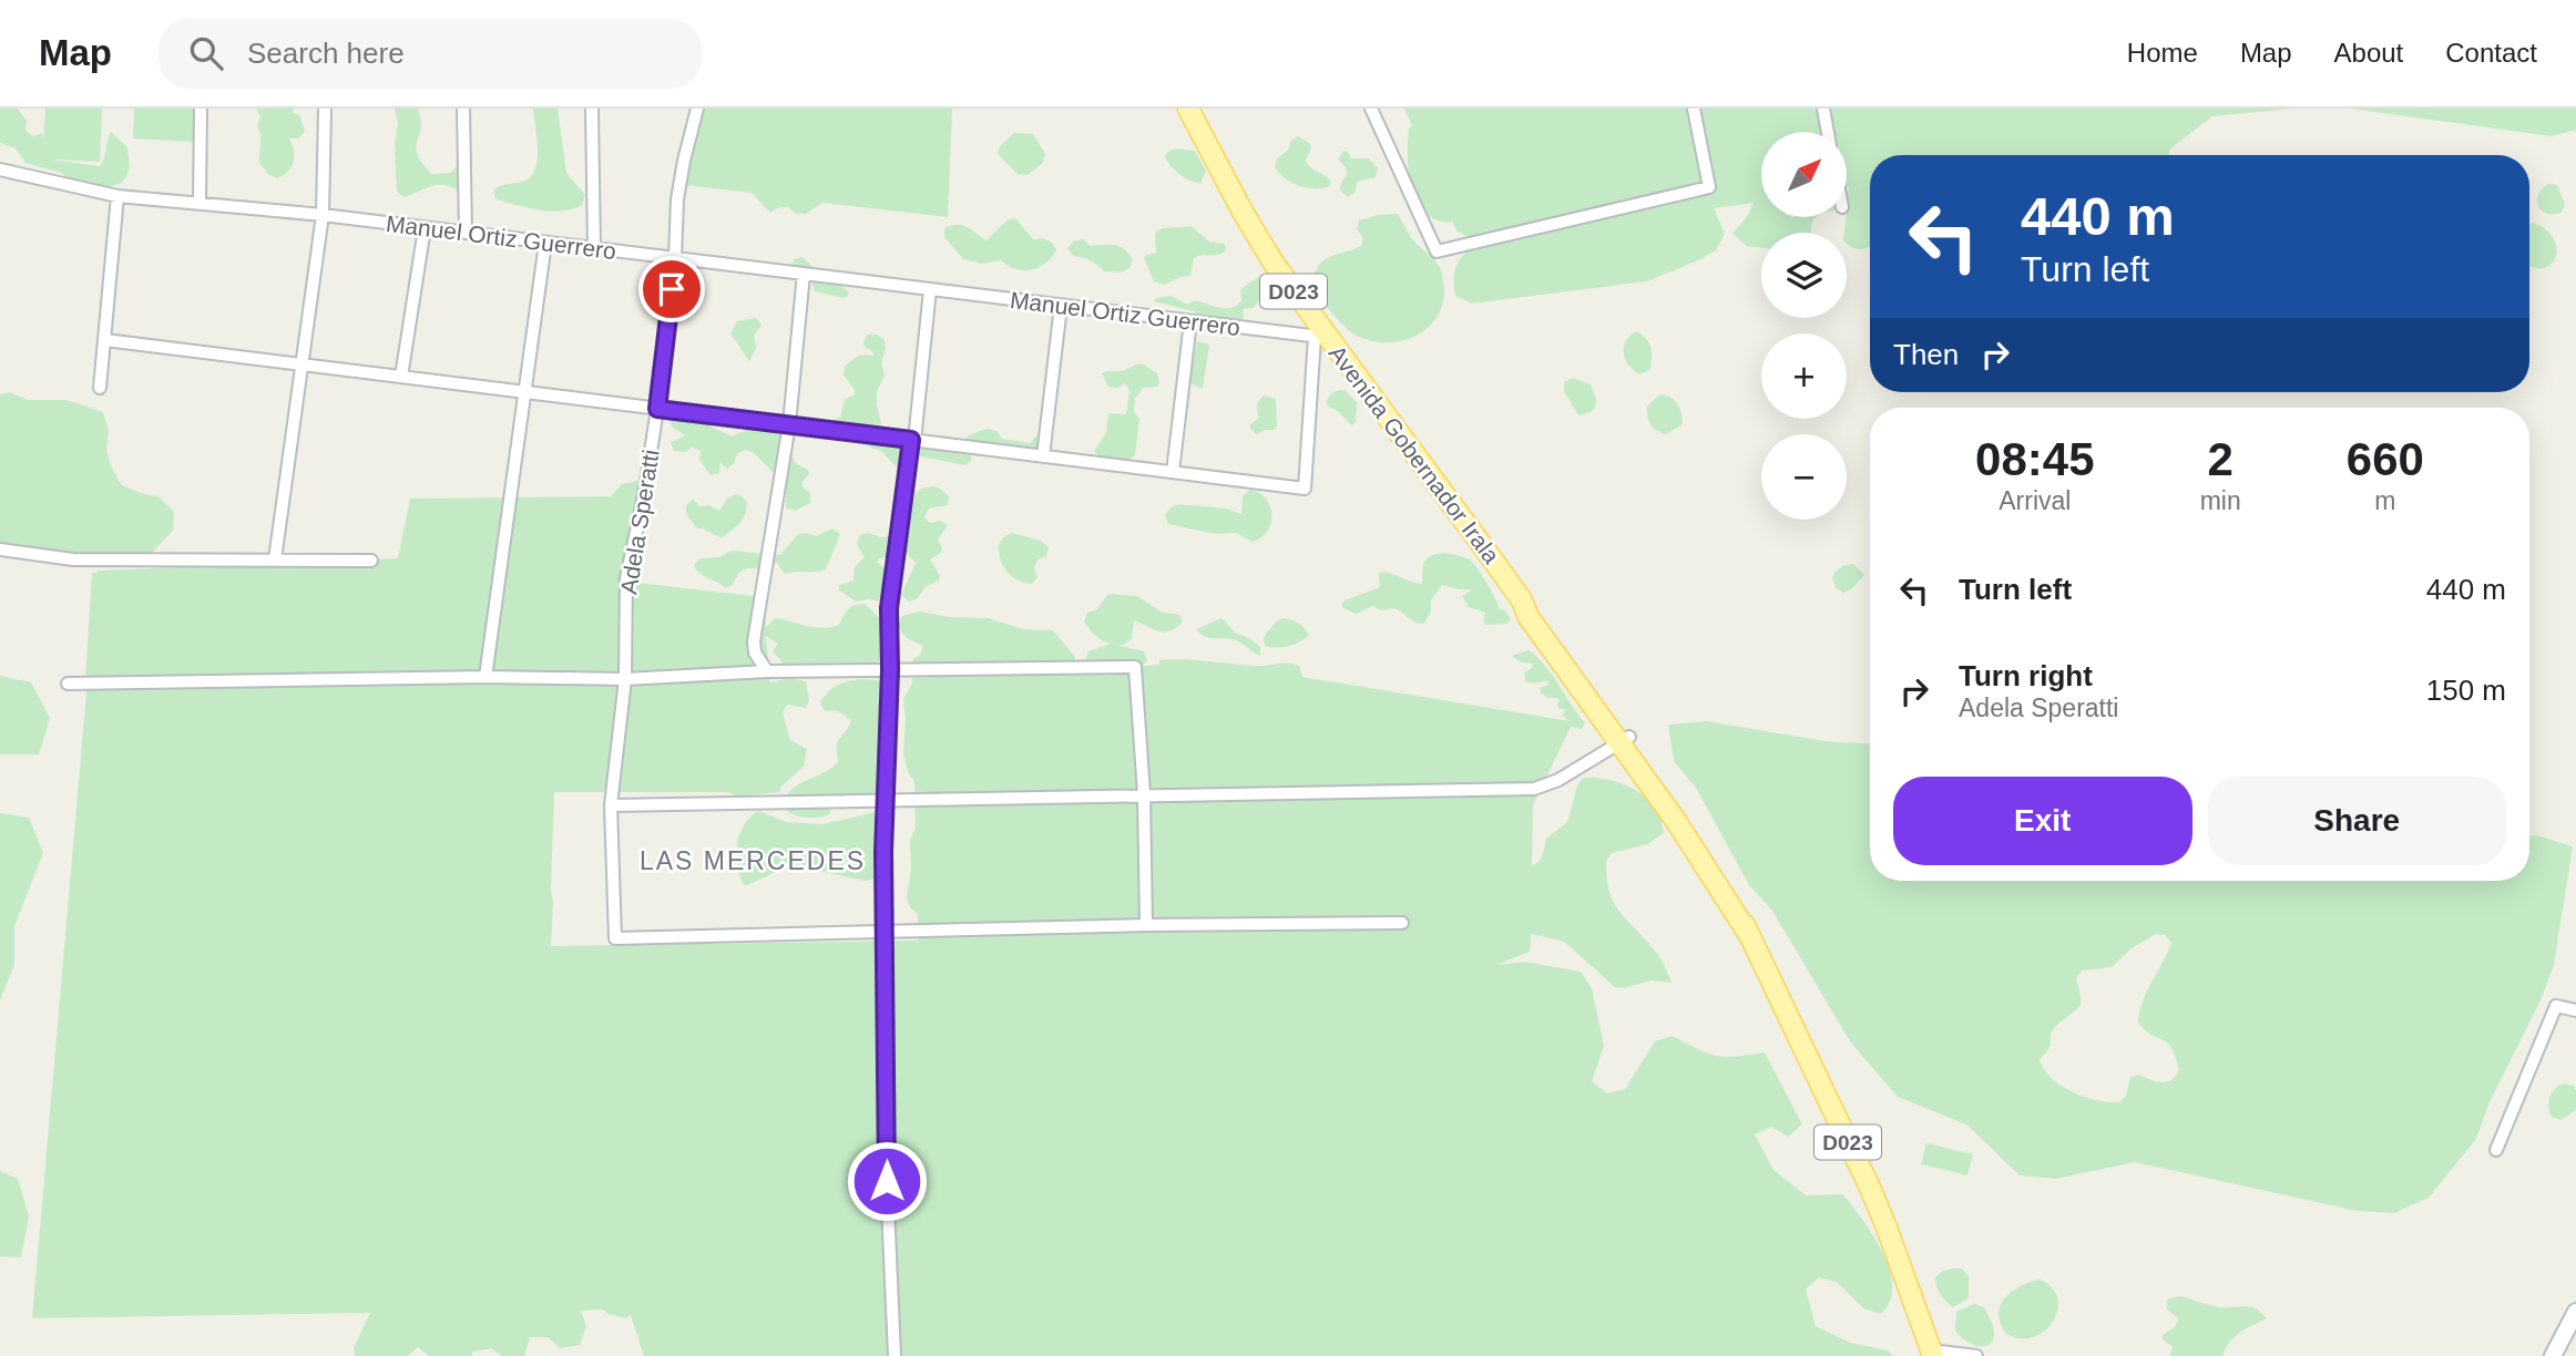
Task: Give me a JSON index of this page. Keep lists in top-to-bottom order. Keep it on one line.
{"streets":{"main road":["D023","Avenida Gobernador Irala"],"street":["Manuel Ortiz Guerrero","Adela Speratti"]},"crossings":[["Manuel Ortiz Guerrero","Avenida Gobernador Irala"],["Manuel Ortiz Guerrero","Adela Speratti"]],"districts":["LAS MERCEDES"],"north":"top right","page":{"header":"Map","search":"Search here","nav":["Home","Map","About","Contact"],"map_buttons":["+","−"],"turn":["440 m","Turn left"],"then":"Then","eta":["08:45","Arrival","2","min","660","m"],"list":[{"name":"Turn left","value":"440 m"},{"name":"Turn right","note":"Adela Speratti","value":"150 m"}],"buttons":["Exit","Share"]}}
